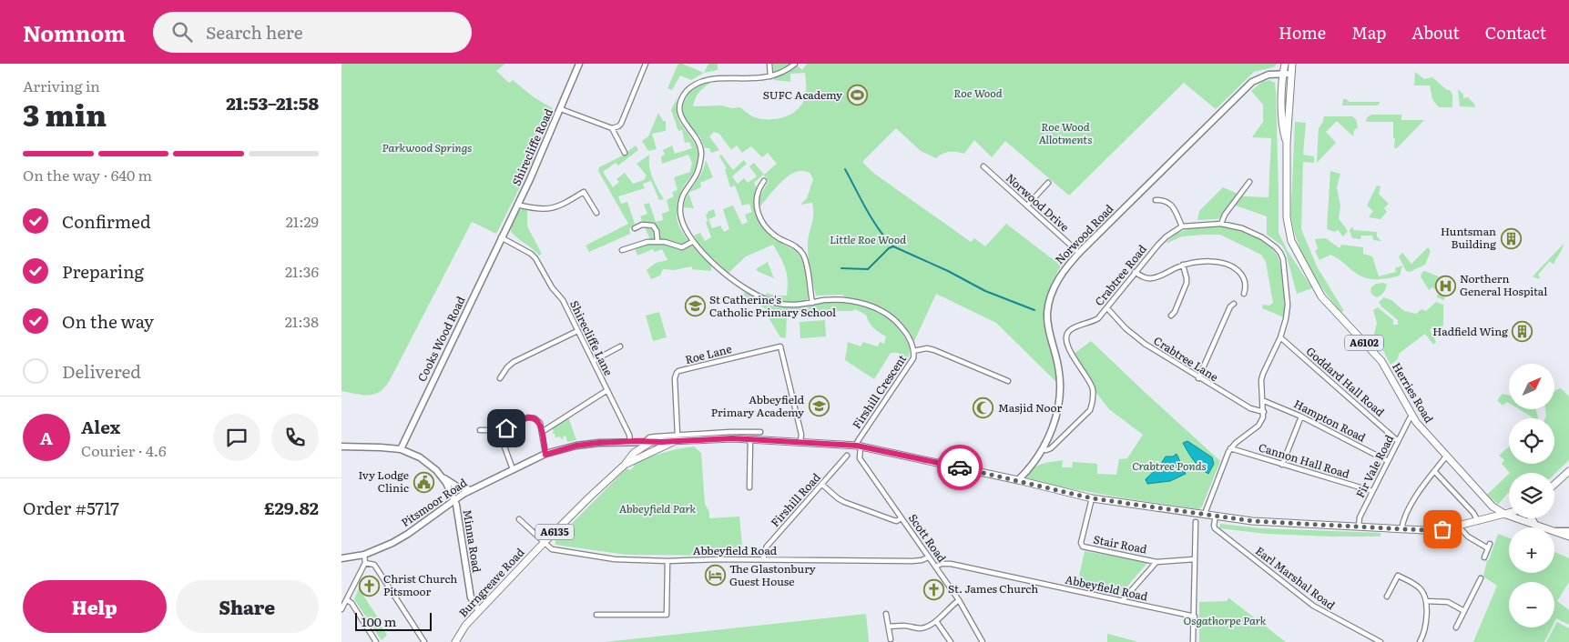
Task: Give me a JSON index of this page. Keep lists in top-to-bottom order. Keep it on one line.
{"streets":{"main road":["A6102","Herries Road","A6135","Burngreave Road"],"street":["Shirecliffe Road","Norwood Drive","Norwood Road","Crabtree Road","Shirecliffe Lane","Cooks Wood Road","Roe Lane","Crabtree Lane","Goddard Hall Road","Firshill Crescent","Hampton Road","Cannon Hall Road","Fir Vale Road","Firshill Road","Pitsmoor Road","Scott Road","Minna Road","Stair Road","Abbeyfield Road","Earl Marshal Road"]},"crossings":[["Shirecliffe Road","Shirecliffe Lane"],["Shirecliffe Road","Cooks Wood Road"],["Norwood Drive","Norwood Road"],["Norwood Road","Crabtree Road"],["Norwood Road","Herries Road"],["Norwood Road","A6135"],["Crabtree Road","Crabtree Lane"],["Shirecliffe Lane","Cooks Wood Road"],["Shirecliffe Lane","Pitsmoor Road"],["A6102","Herries Road"],["A6102","A6135"],["Roe Lane","A6135"],["Roe Lane","Burngreave Road"],["Goddard Hall Road","Fir Vale Road"],["Firshill Crescent","A6135"],["Firshill Crescent","Scott Road"],["Herries Road","Fir Vale Road"],["Herries Road","A6135"],["Hampton Road","Fir Vale Road"],["Cannon Hall Road","Fir Vale Road"],["Fir Vale Road","A6135"],["Firshill Road","Abbeyfield Road"],["Pitsmoor Road","A6135"],["Pitsmoor Road","Minna Road"],["Pitsmoor Road","Burngreave Road"],["A6135","Scott Road"],["A6135","Stair Road"],["A6135","Earl Marshal Road"],["A6135","Burngreave Road"],["Scott Road","Abbeyfield Road"],["Minna Road","Burngreave Road"],["Abbeyfield Road","Burngreave Road"]],"parks":["Roe Wood","Roe Wood Allotments","Parkwood Springs","Little Roe Wood","Crabtree Ponds","Abbeyfield Park","Osgathorpe Park"],"places":{"sports":["SUFC Academy"],"building":["Huntsman Building","Hadfield Wing"],"hospital":["Northern General Hospital"],"school or university":["St Catherine's Catholic Primary School","Abbeyfield Primary Academy"],"mosque":["Masjid Noor"],"public building":["Ivy Lodge Clinic"],"hotel":["The Glastonbury Guest House"],"church":["Christ Church Pitsmoor","St. James Church"]},"scale_bar":"100 m","north":"top right","page":{"header":"Nomnom","search":"Search here","nav":["Home","Map","About","Contact"],"heading":["3 min","Arriving in","21:53–21:58"],"panel":["Alex","Courier · 4.6","Order #5717","£29.82"],"bar":"On the way · 640 m","list":[["Confirmed","21:29"],["Preparing","21:36"],["On the way","21:38"],"Delivered"],"map_buttons":["+","−"],"round":"A","buttons":["Help","Share"],"scale":"100 m"}}
